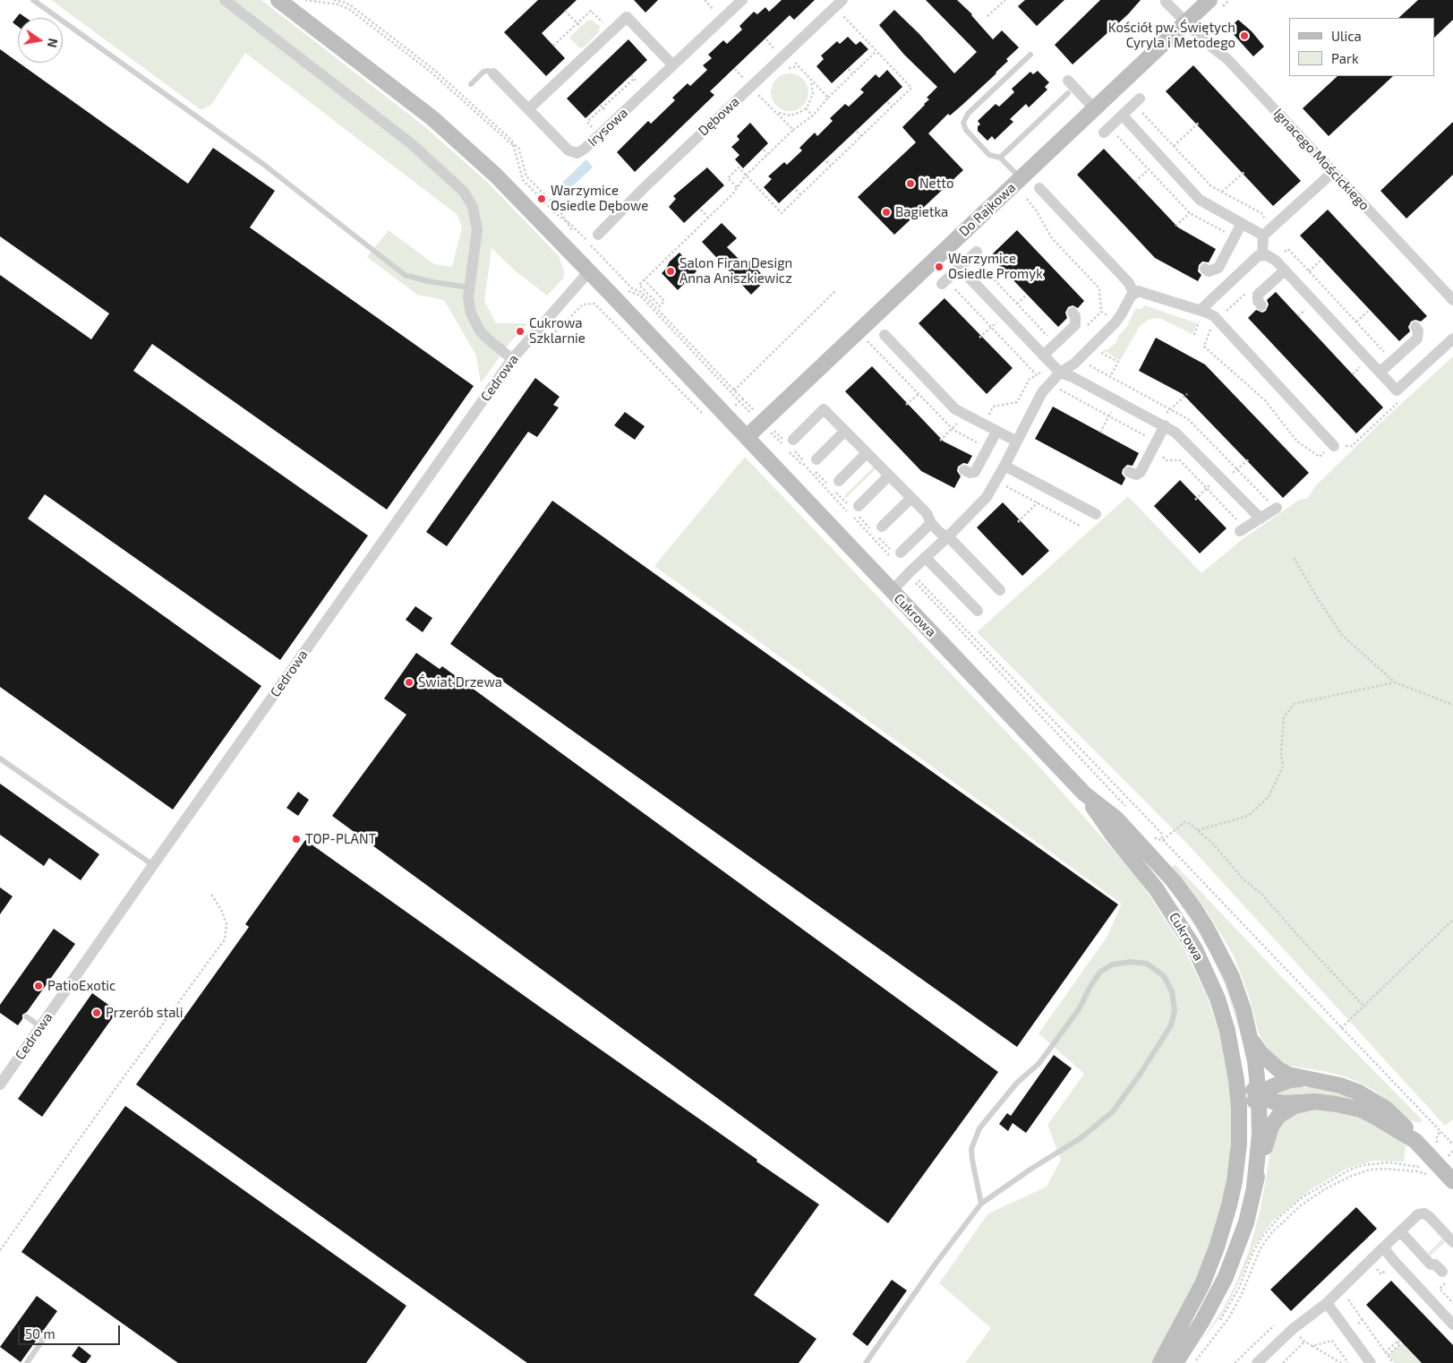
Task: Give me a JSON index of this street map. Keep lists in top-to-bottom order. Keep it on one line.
{"streets":{"street":["Dębowa","Irysowa","Ignacego Mościckiego","Do Rajkowa","Cedrowa","Cukrowa"]},"crossings":[["Ignacego Mościckiego","Do Rajkowa"],["Do Rajkowa","Cukrowa"],["Cedrowa","Cukrowa"]],"places":["Kościół pw. Świętych Cyryla i Metodego","Netto","Warzymice Osiedle Dębowe","Bagietka","Warzymice Osiedle Promyk","Salon Firan Design Anna Aniszkiewicz","Cukrowa Szklarnie","Świat Drzewa","TOP-PLANT","PatioExotic","Przerób stali"],"legend":["Ulica","Park"],"scale_bar":"50 m","north":"right"}
